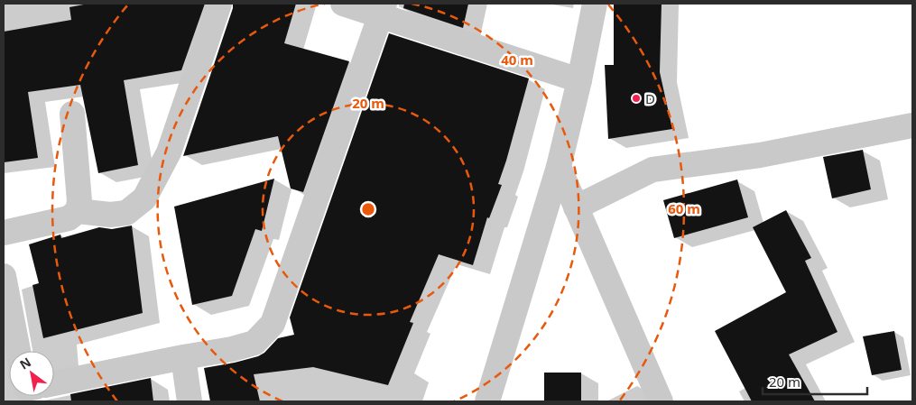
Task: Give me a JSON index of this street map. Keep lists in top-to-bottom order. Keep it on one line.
{"places":["D"],"scale_bar":"20 m","north":"top left","rings":["40 m","20 m","60 m"]}
